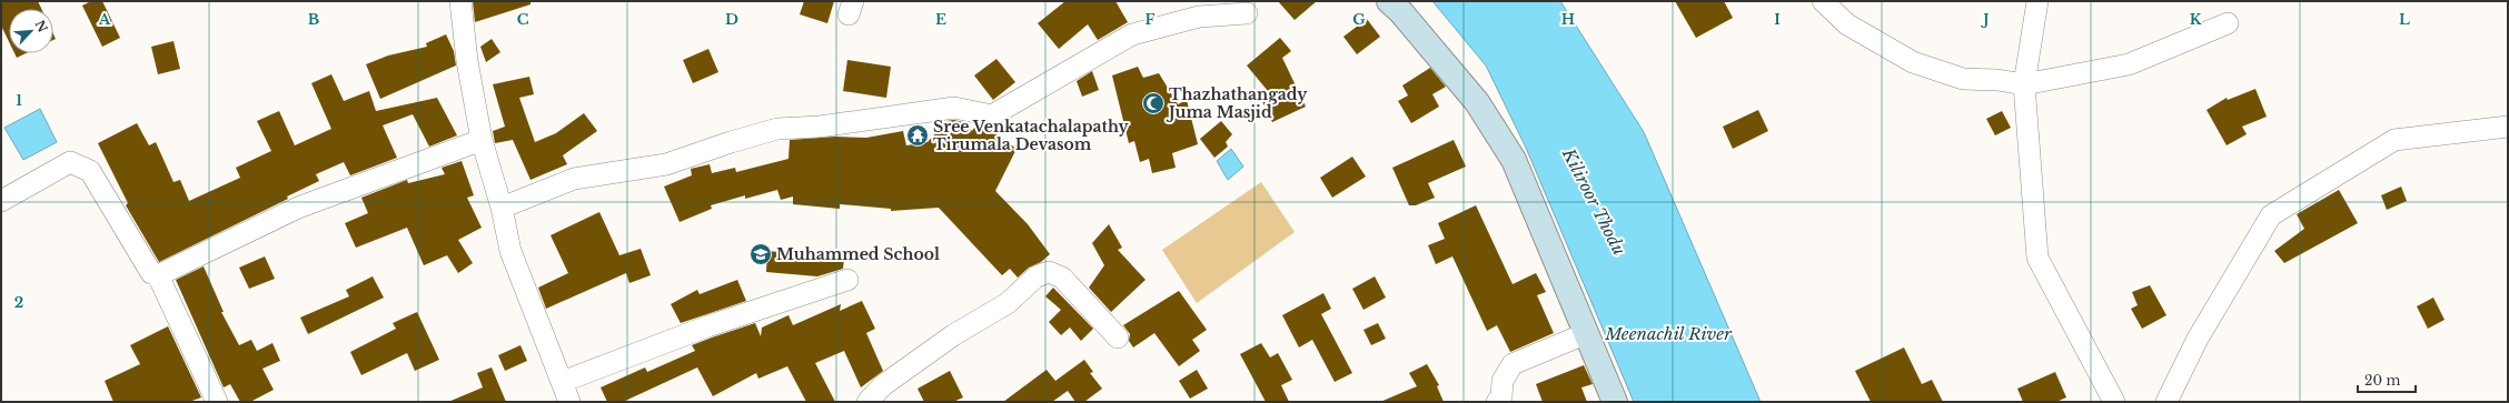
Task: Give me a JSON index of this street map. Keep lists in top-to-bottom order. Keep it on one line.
{"water":["Kiliroor Thodu","Meenachil River"],"places":{"mosque":["Thazhathangady Juma Masjid"],"temple":["Sree Venkatachalapathy Tirumala Devasom"],"school or university":["Muhammed School"]},"scale_bar":"20 m","north":"top right","grid":{"columns":["A","B","C","D","E","F","G","H","I","J","K","L"],"rows":["1","2"]}}
